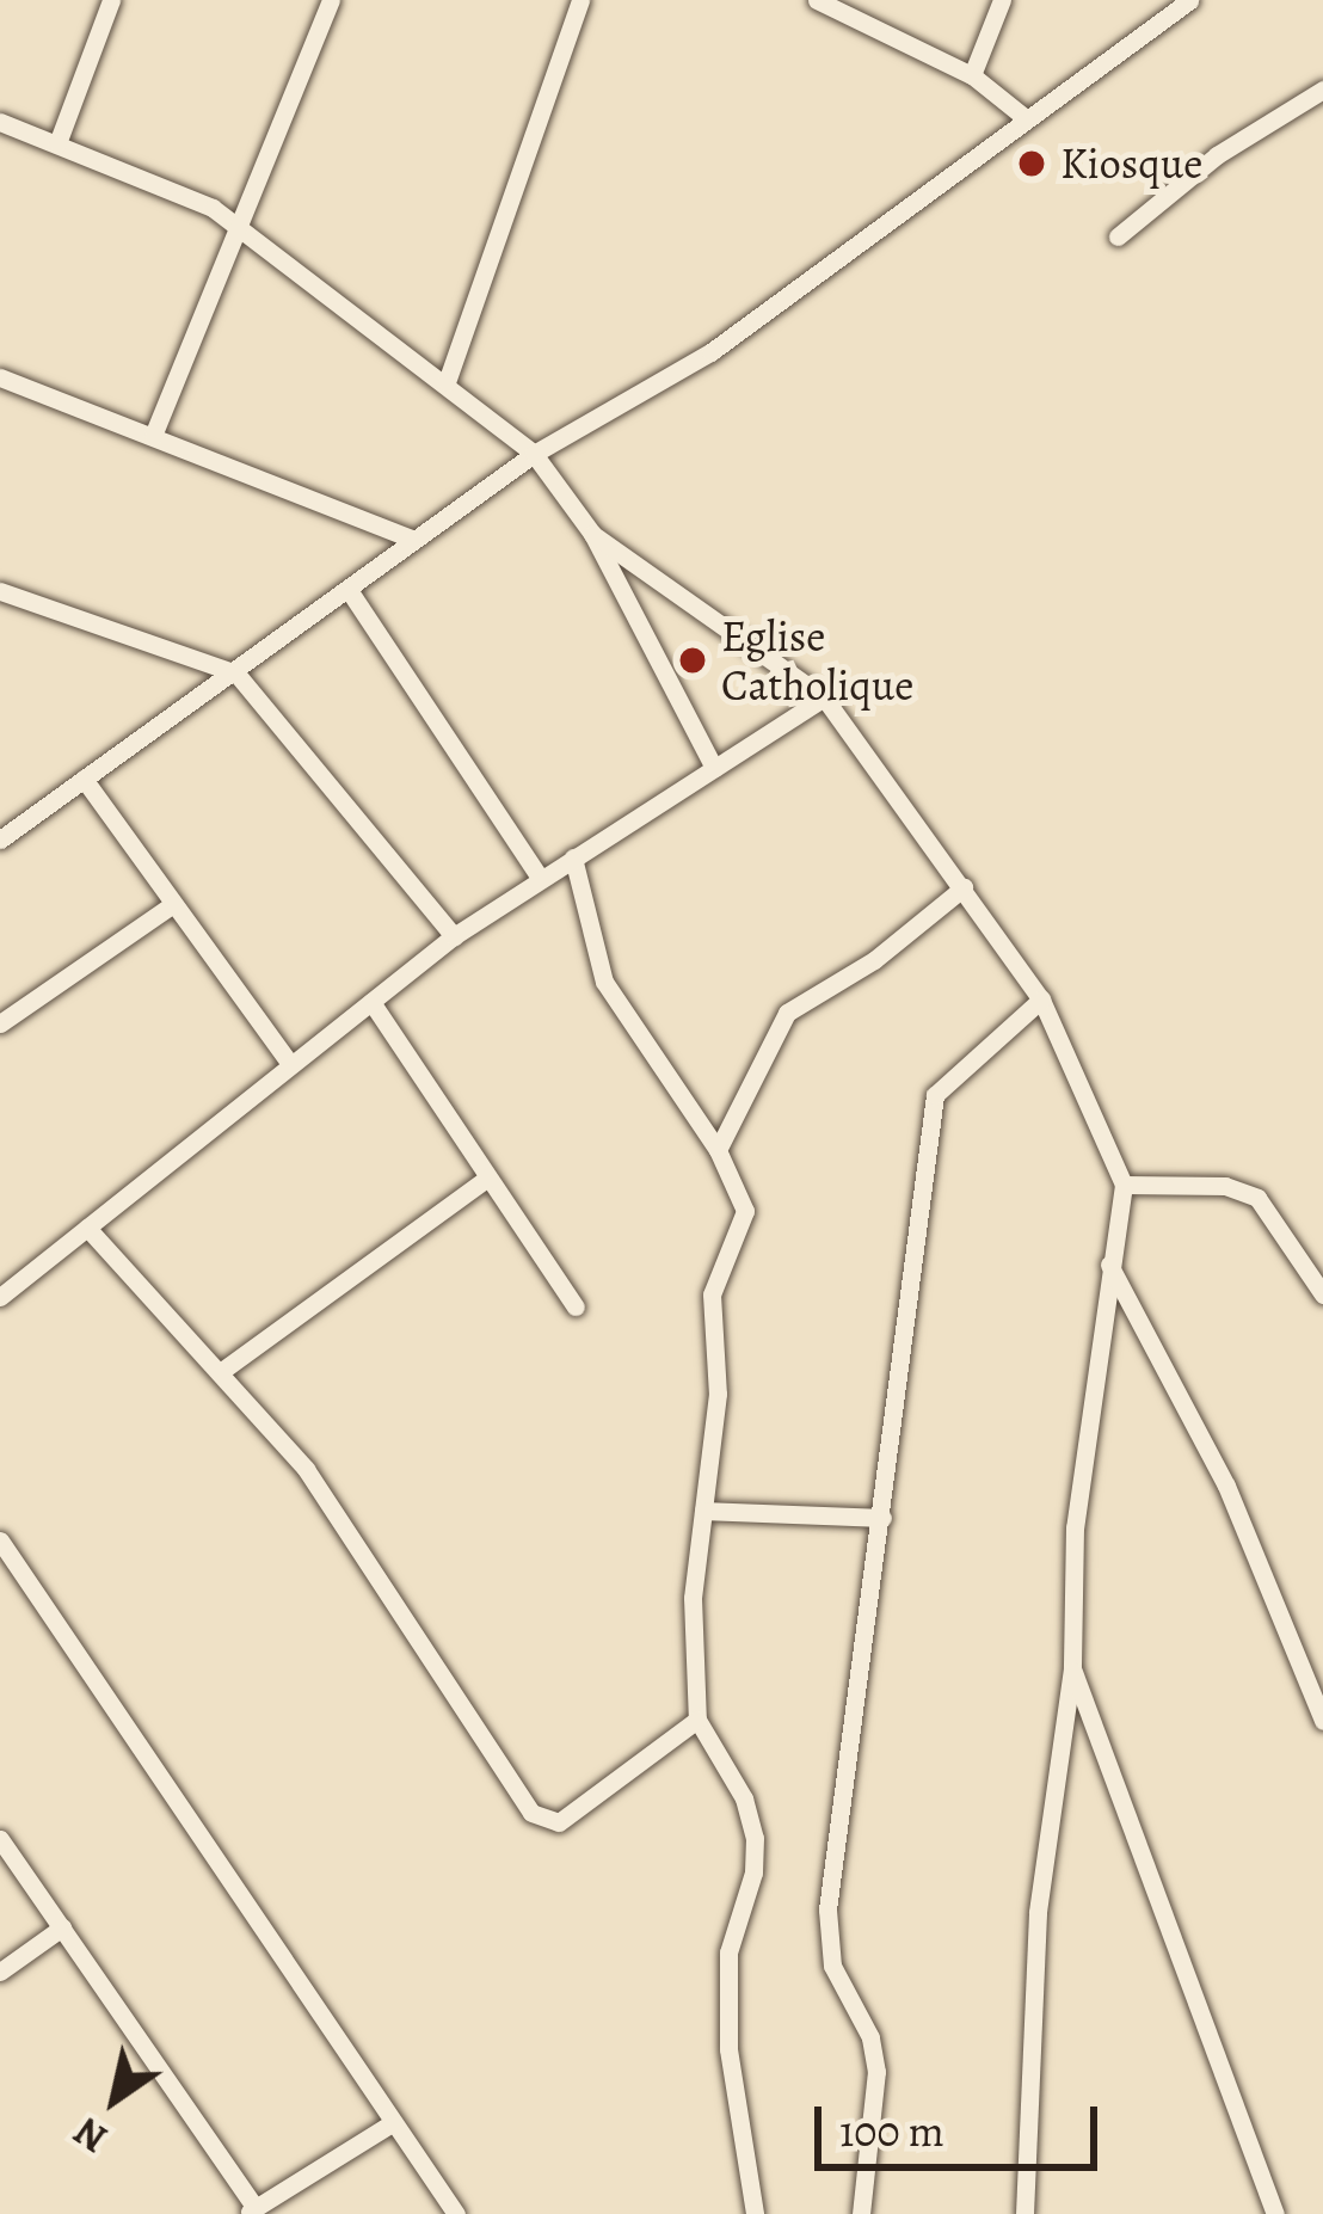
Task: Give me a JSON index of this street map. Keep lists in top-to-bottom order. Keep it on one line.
{"places":["Kiosque","Eglise Catholique"],"scale_bar":"100 m","north":"bottom left"}
